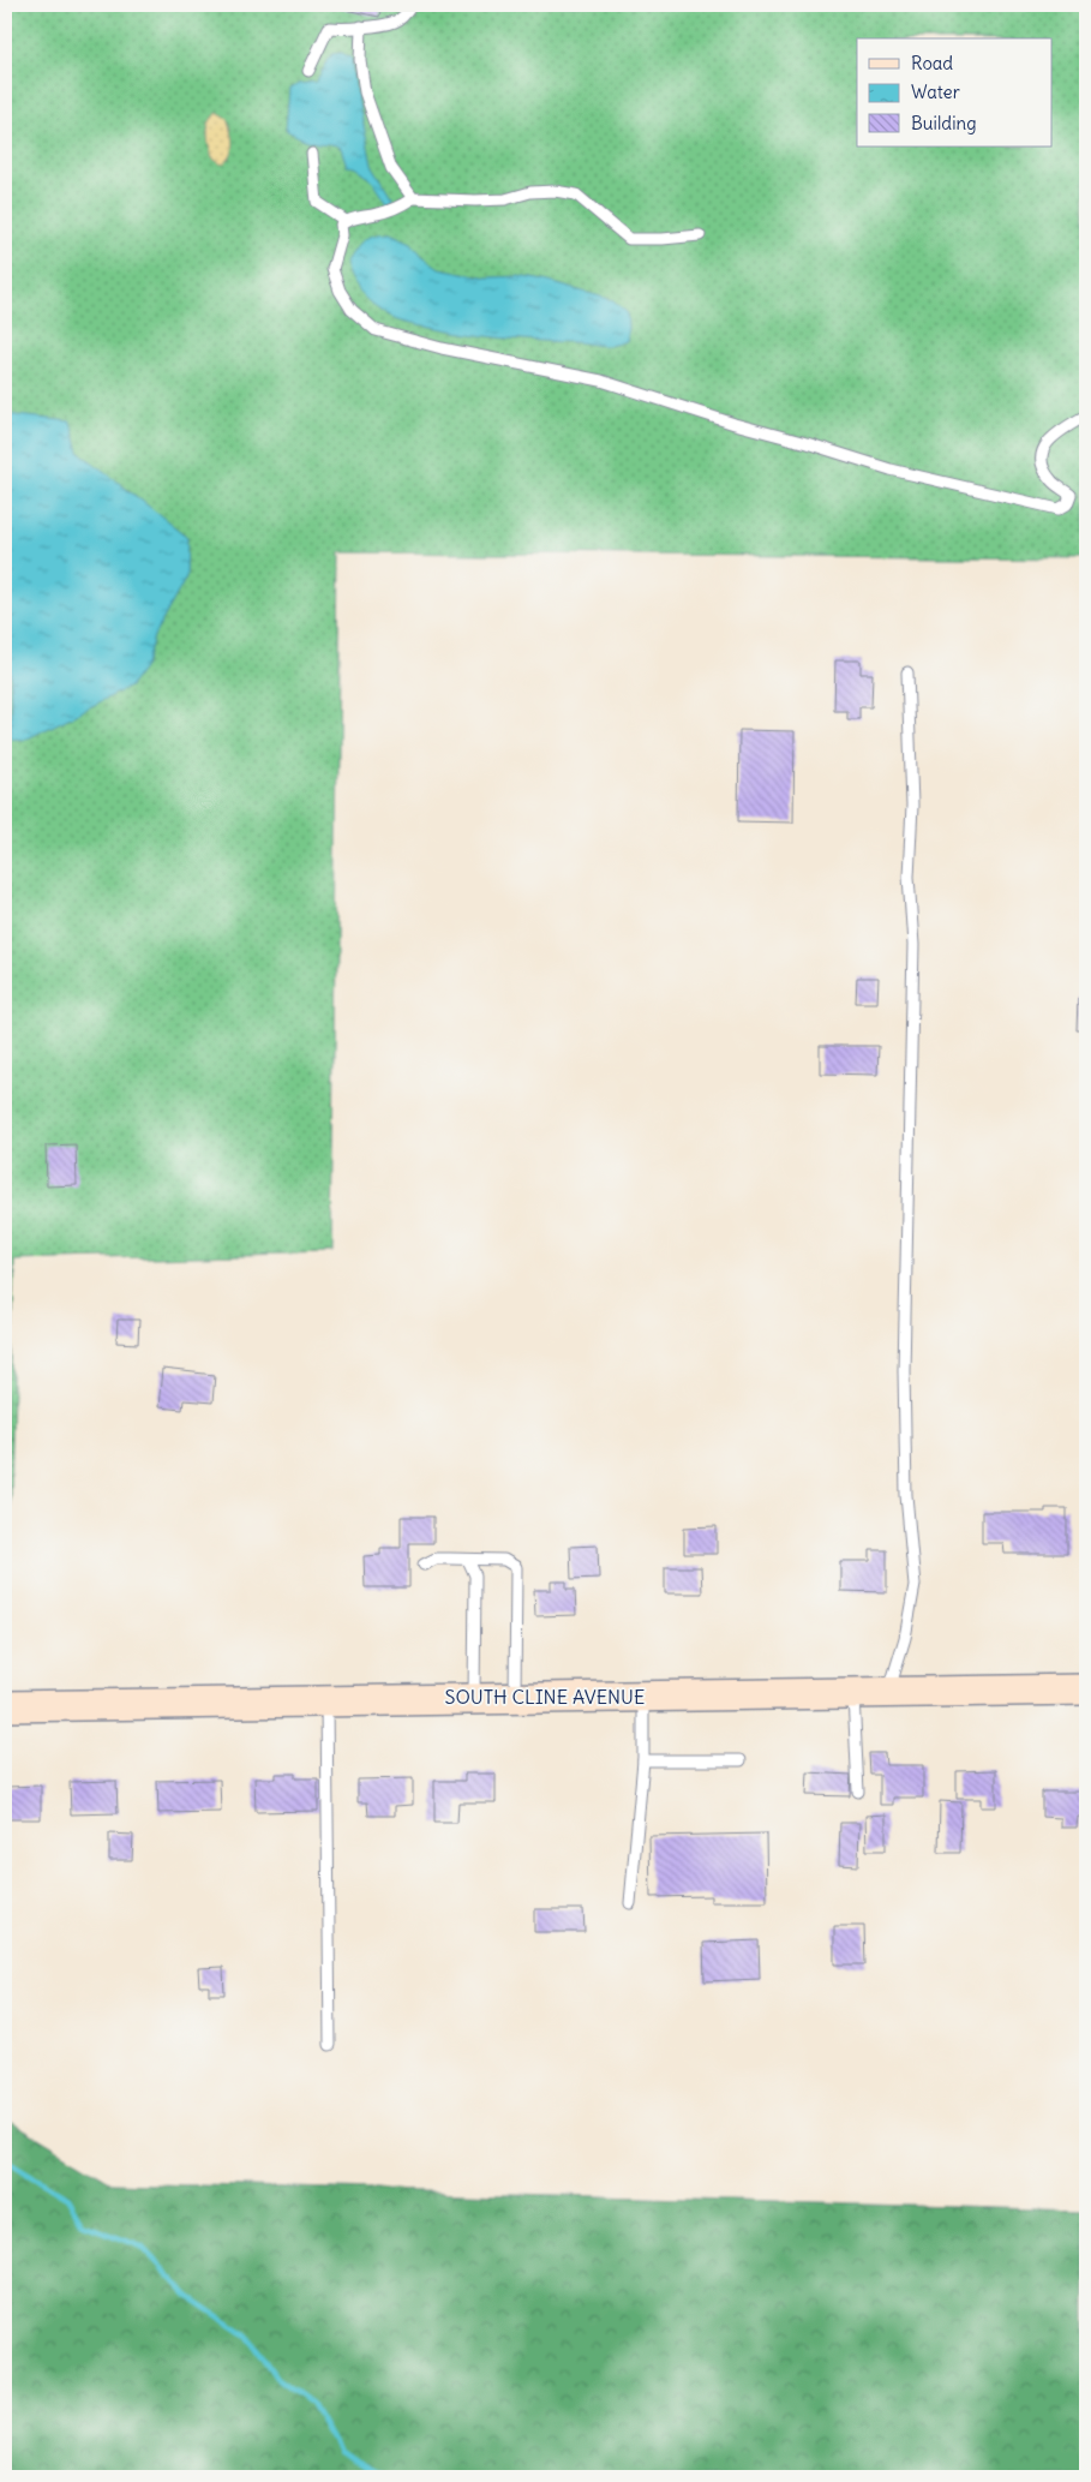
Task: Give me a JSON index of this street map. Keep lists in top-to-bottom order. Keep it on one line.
{"streets":{"street":["SOUTH CLINE AVENUE"]},"legend":["Road","Water","Building"]}
